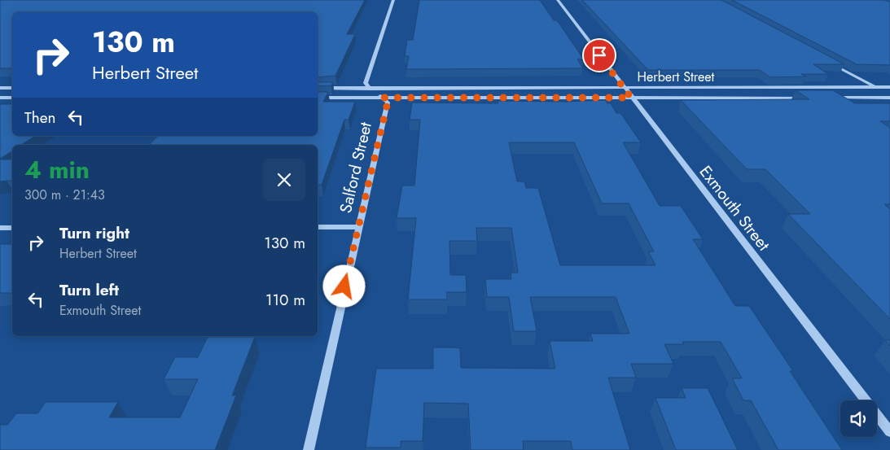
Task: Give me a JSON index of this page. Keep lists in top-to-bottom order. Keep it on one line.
{"streets":{"street":["Herbert Street","Salford Street","Exmouth Street"]},"crossings":[["Herbert Street","Salford Street"],["Herbert Street","Exmouth Street"]],"page":{"turn":["130 m","Herbert Street"],"then":"Then","heading":["4 min","300 m · 21:43"],"list":[{"name":"Turn right","note":"Herbert Street","value":"130 m"},{"name":"Turn left","note":"Exmouth Street","value":"110 m"}]}}
